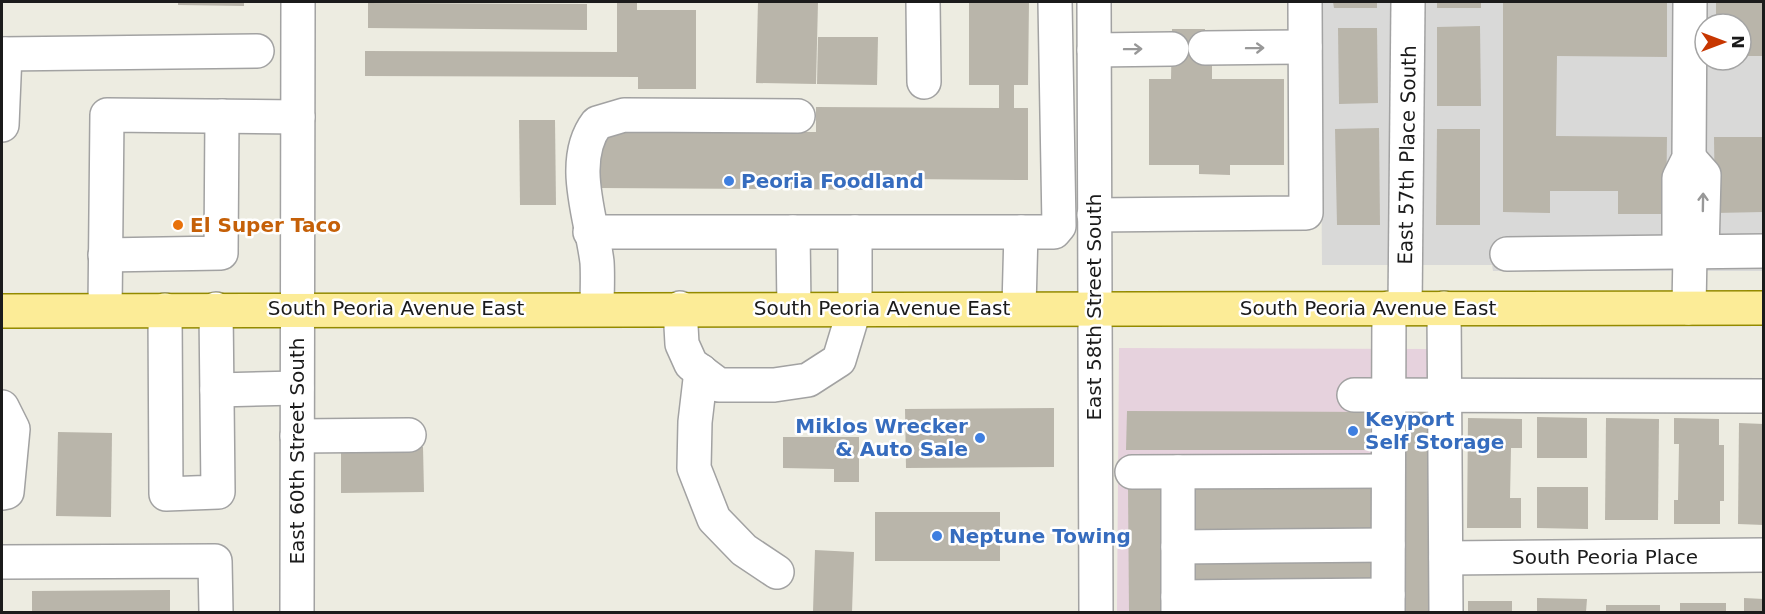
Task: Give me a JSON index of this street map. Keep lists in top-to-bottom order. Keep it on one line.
{"streets":{"main road":["South Peoria Avenue East"],"street":["East 57th Place South","East 58th Street South","East 60th Street South","South Peoria Place"]},"crossings":[["East 57th Place South","South Peoria Avenue East"],["East 58th Street South","South Peoria Avenue East"],["South Peoria Avenue East","East 60th Street South"]],"places":["Peoria Foodland","El Super Taco","Keyport Self Storage","Miklos Wrecker & Auto Sale","Neptune Towing"],"north":"right"}
